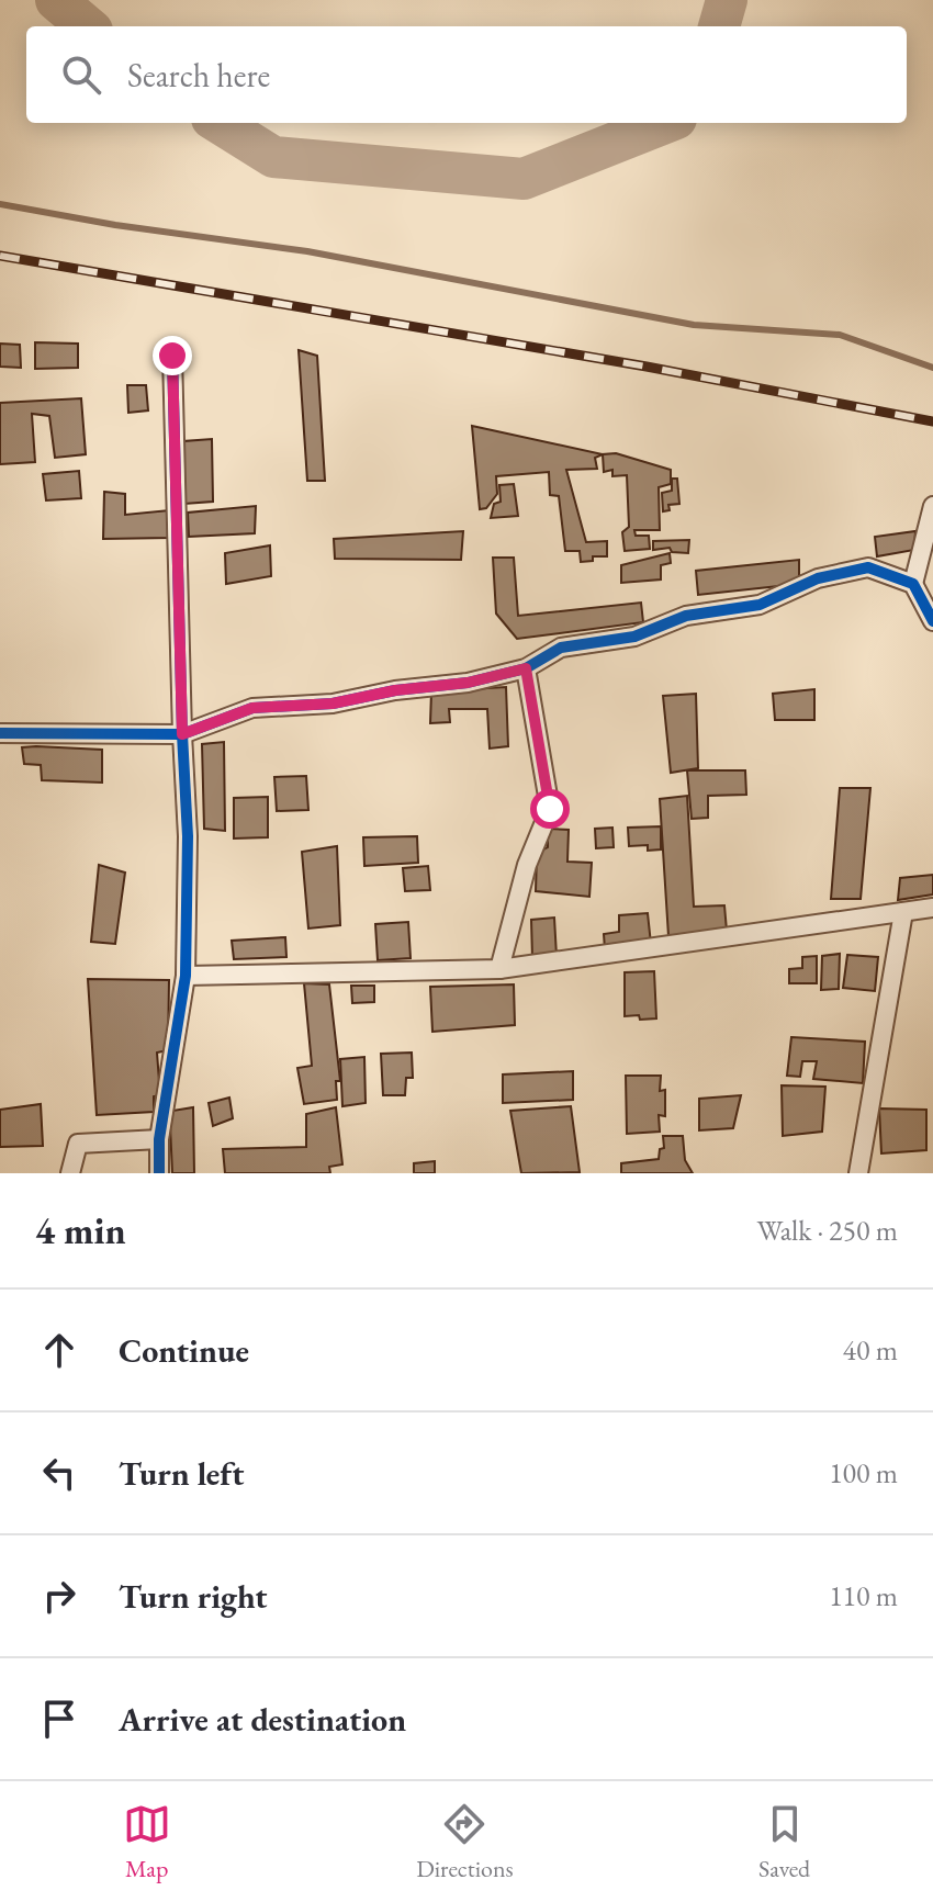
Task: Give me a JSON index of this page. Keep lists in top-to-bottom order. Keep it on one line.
{"page":{"search":"Search here","heading":["4 min","Walk · 250 m"],"list":[["Continue","40 m"],["Turn left","100 m"],["Turn right","110 m"],"Arrive at destination"],"nav":["Map","Directions","Saved"]}}
